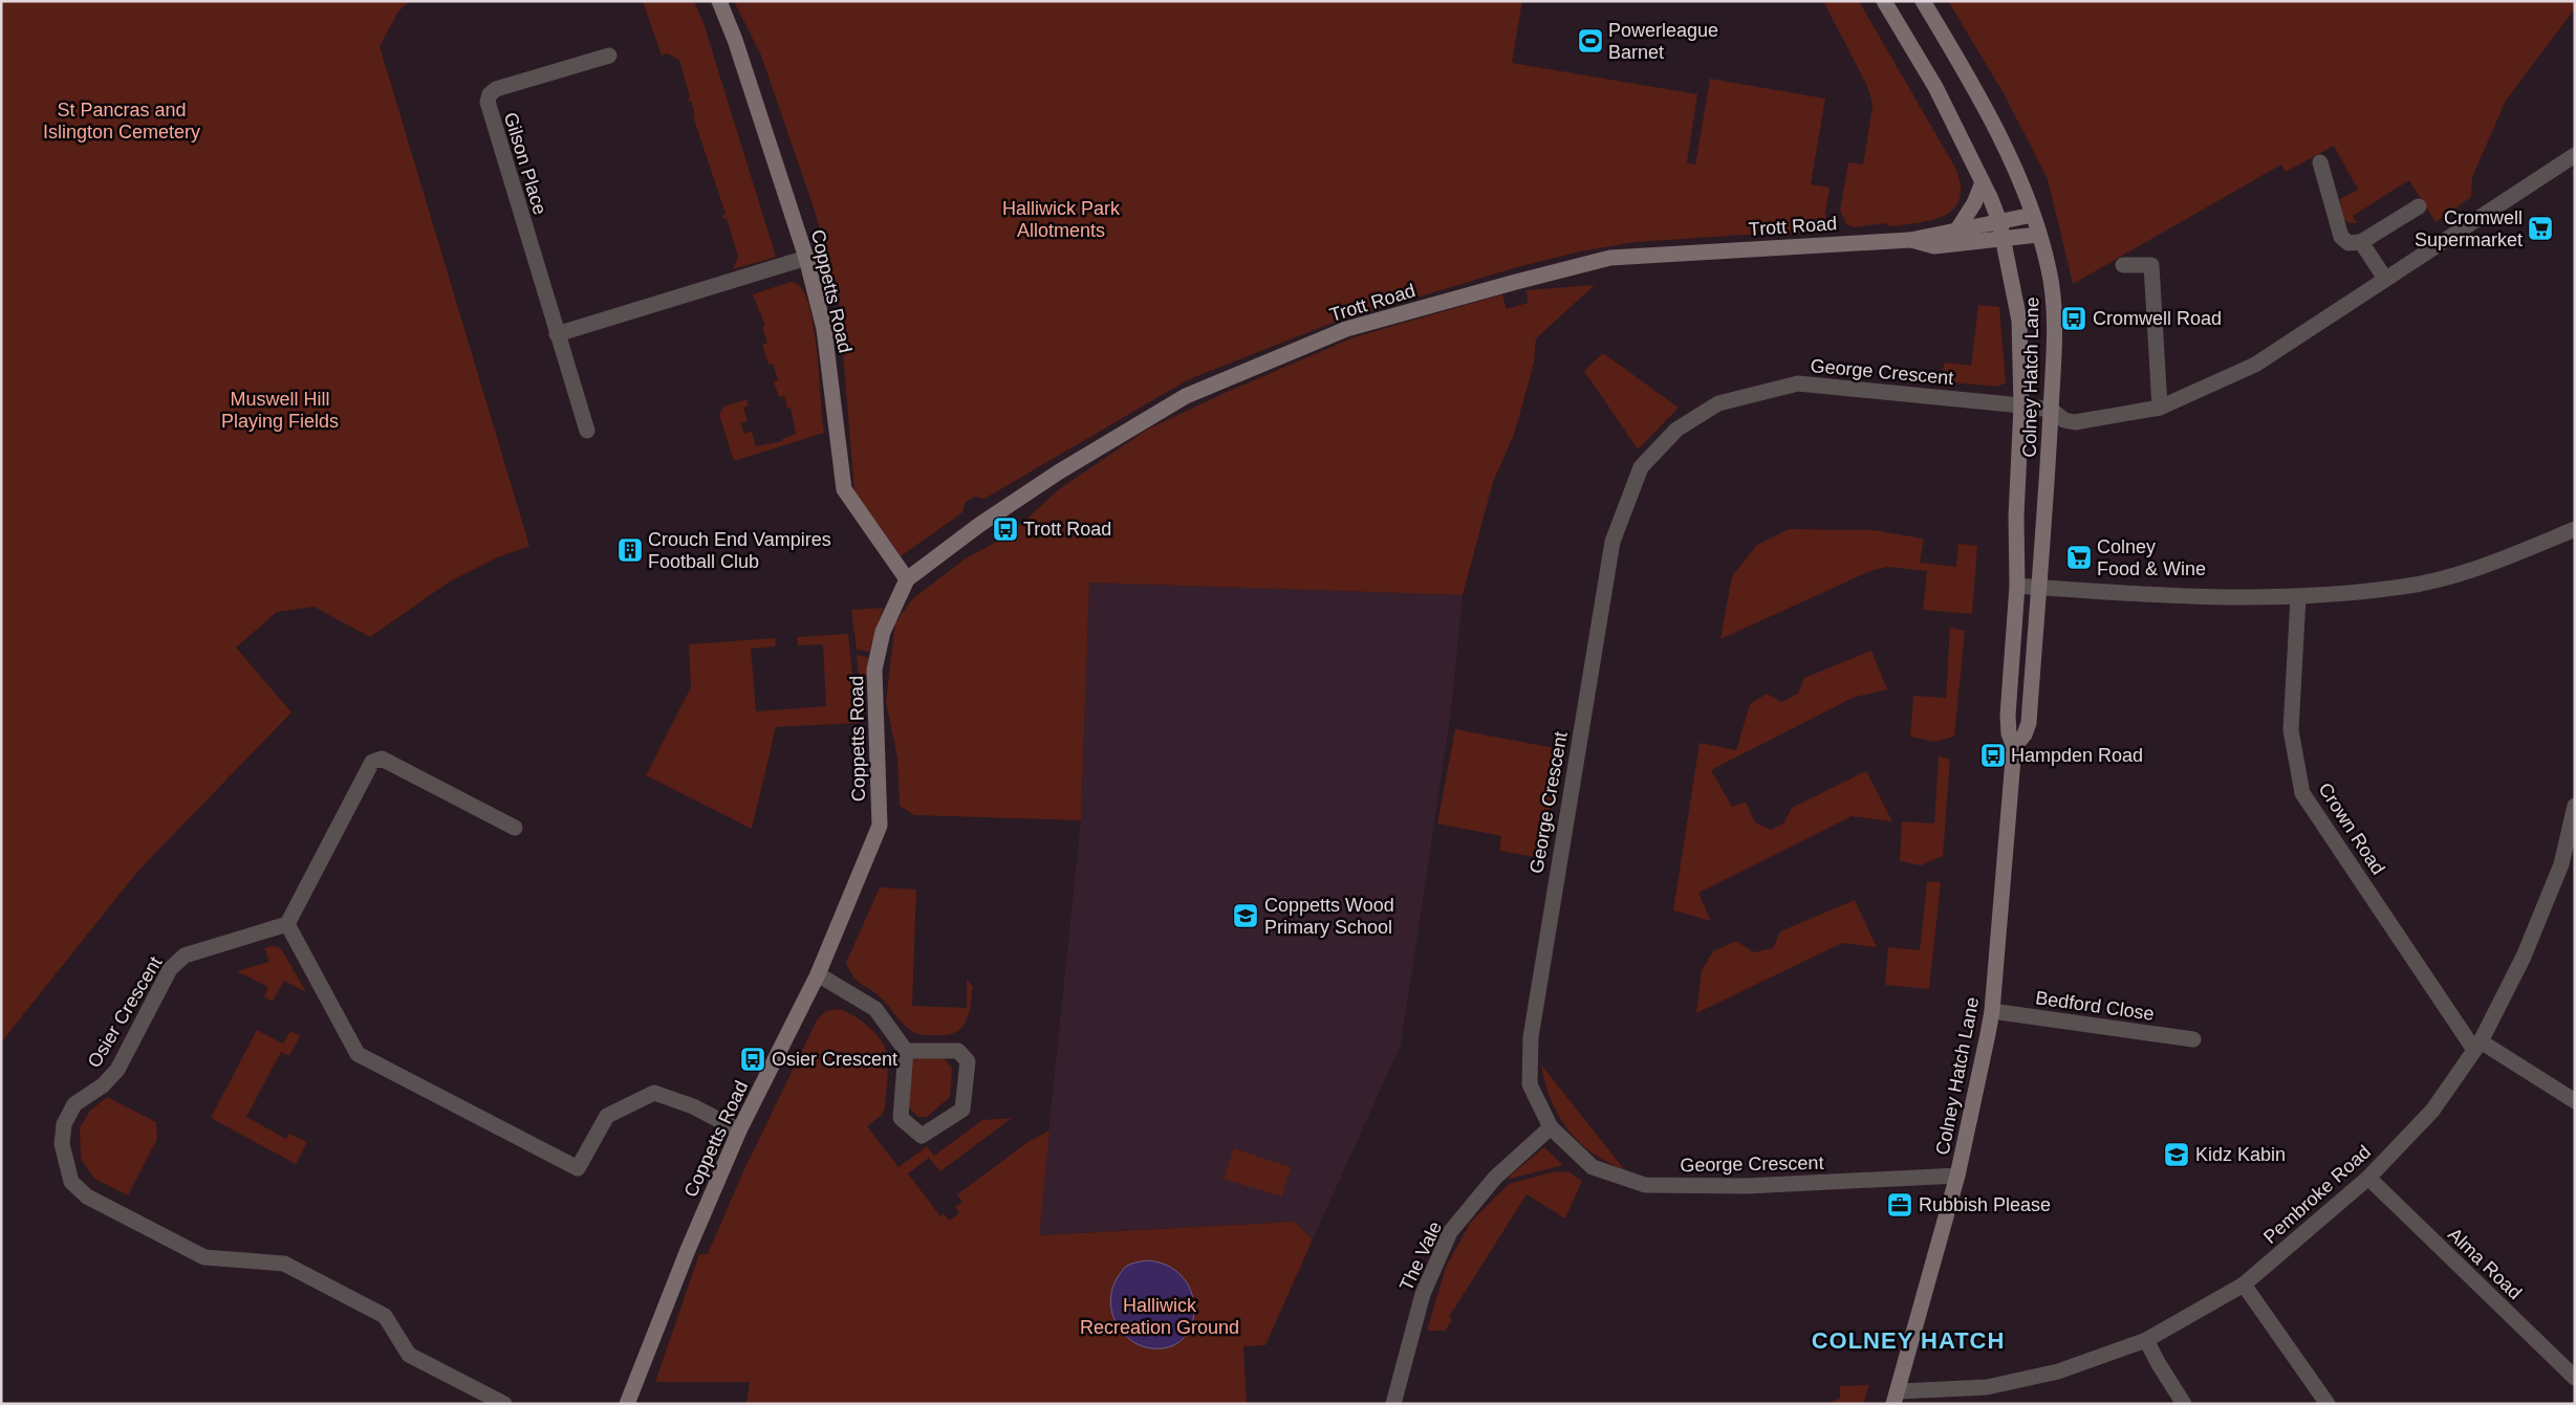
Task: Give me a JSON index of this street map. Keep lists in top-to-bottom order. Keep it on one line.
{"streets":{"street":["Gilson Place","Trott Road","Coppetts Road","George Crescent","Colney Hatch Lane","Crown Road","Bedford Close","Osier Crescent","Pembroke Road","The Vale","Alma Road"]},"crossings":[["Trott Road","Coppetts Road"],["Trott Road","Colney Hatch Lane"],["George Crescent","Colney Hatch Lane"],["George Crescent","The Vale"],["Colney Hatch Lane","Bedford Close"],["Colney Hatch Lane","Pembroke Road"],["Crown Road","Pembroke Road"],["Pembroke Road","Alma Road"]],"districts":["COLNEY HATCH"],"parks":["St Pancras and Islington Cemetery","Halliwick Park Allotments","Muswell Hill Playing Fields","Halliwick Recreation Ground"],"places":{"sports":["Powerleague Barnet"],"supermarket":["Cromwell Supermarket","Colney Food & Wine"],"bus stop":["Cromwell Road","Trott Road","Hampden Road","Osier Crescent"],"building":["Crouch End Vampires Football Club"],"school or university":["Coppetts Wood Primary School","Kidz Kabin"],"office":["Rubbish Please"]}}
